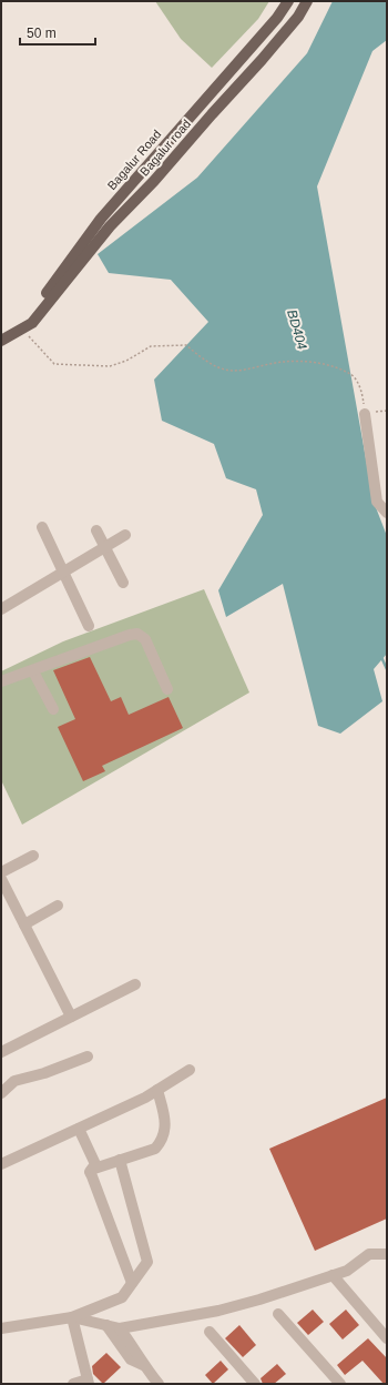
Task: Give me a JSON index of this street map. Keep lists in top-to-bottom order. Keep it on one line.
{"streets":{"main road":["Bagalur road","Bagalur Road"]},"crossings":[["Bagalur road","Bagalur Road"]],"water":["BD404"],"scale_bar":"50 m"}
